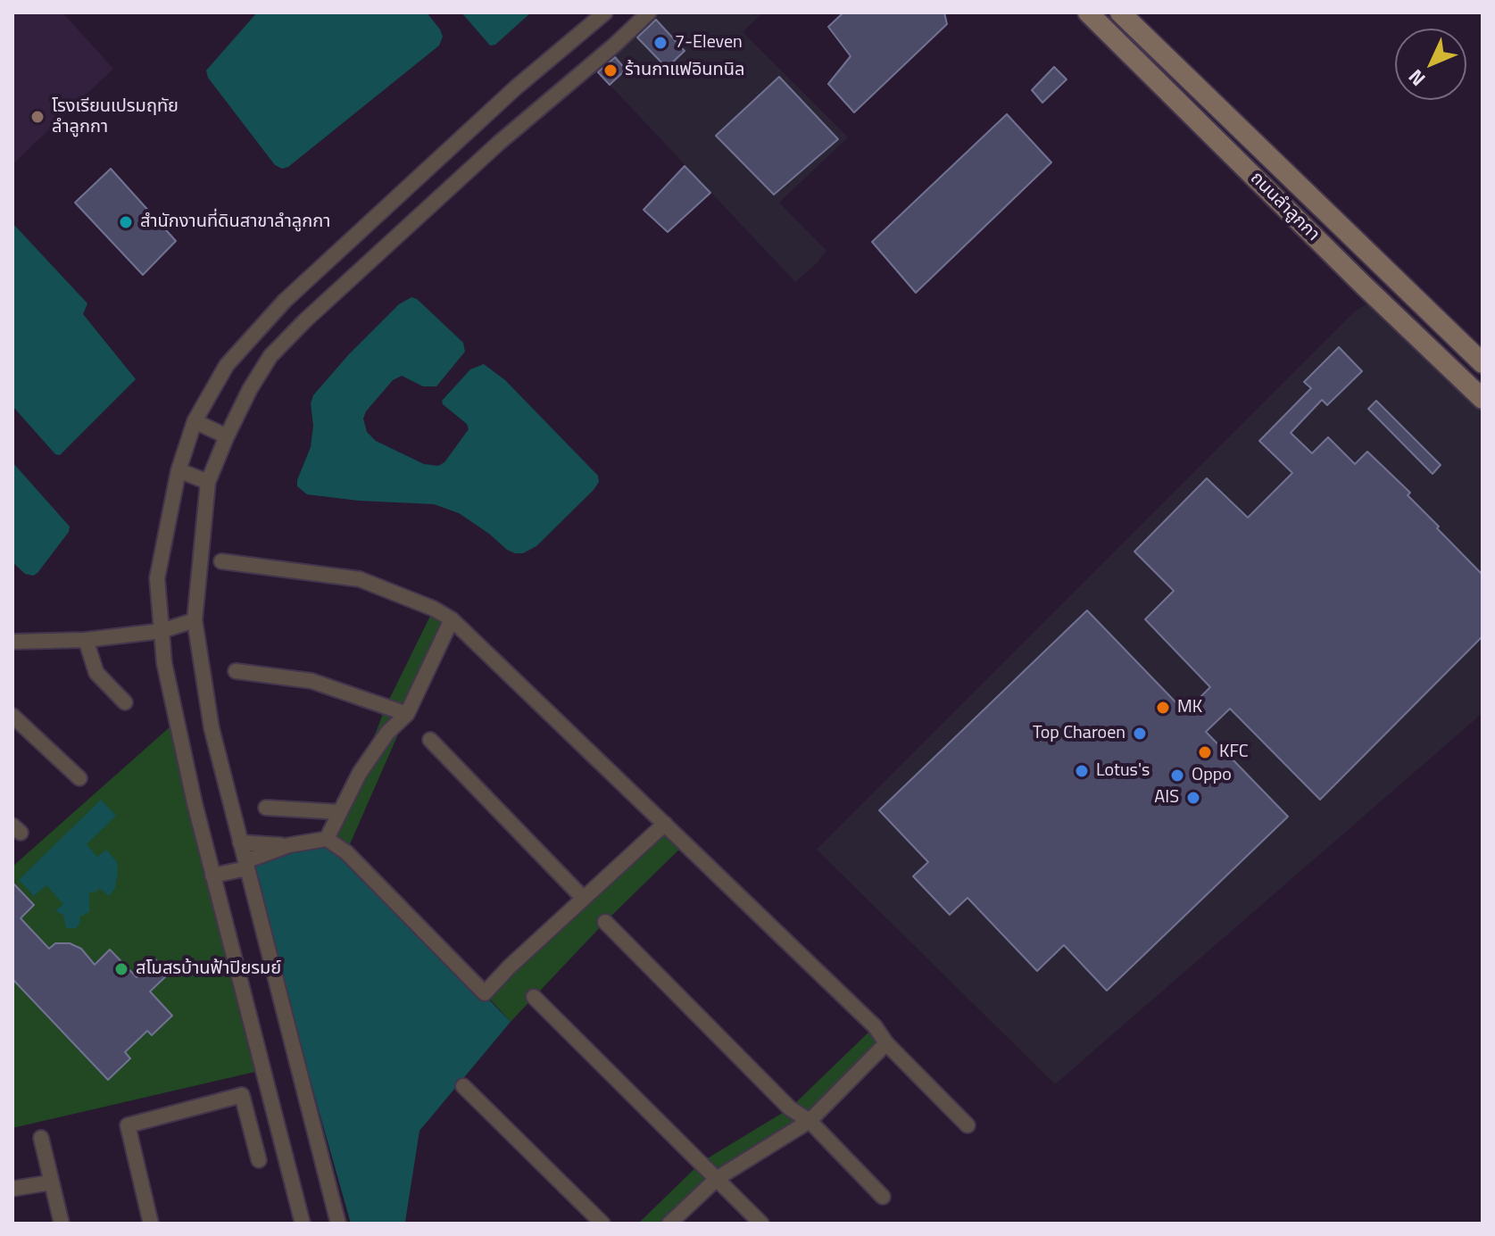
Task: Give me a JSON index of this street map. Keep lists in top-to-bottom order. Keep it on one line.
{"streets":{"main road":["ถนนลำลูกกา"]},"places":["7-Eleven","ร้านกาแฟอินทนิล","โรงเรียนเปรมฤทัย ลำลูกกา","สำนักงานที่ดินสาขาลำลูกกา","MK","Top Charoen","KFC","Lotus's","Oppo","AIS","สโมสรบ้านฟ้าปิยรมย์"],"north":"bottom left"}
